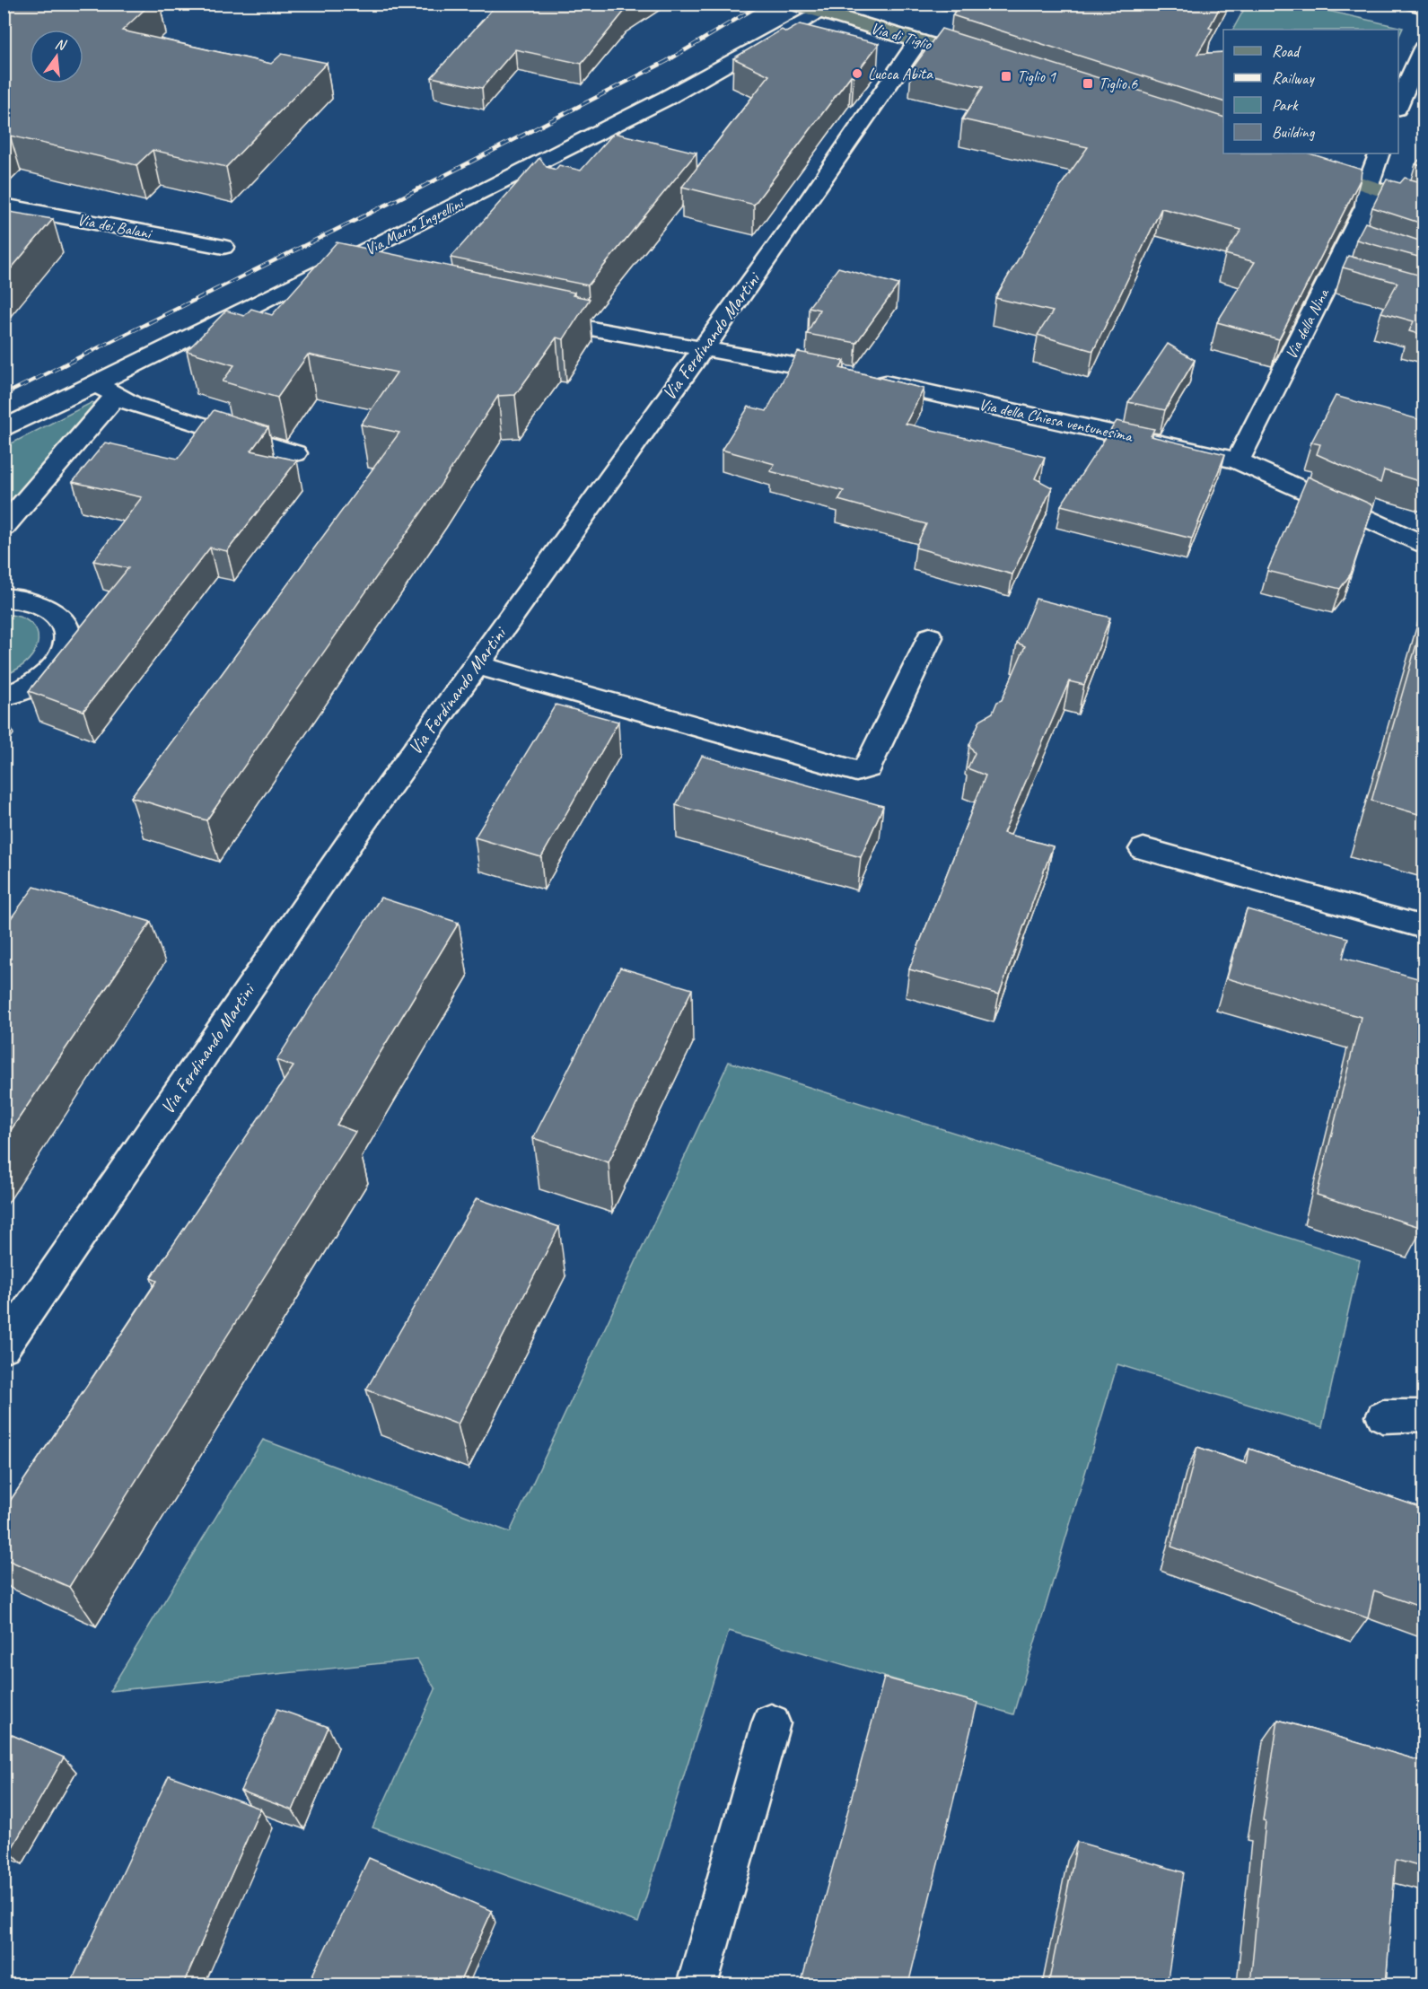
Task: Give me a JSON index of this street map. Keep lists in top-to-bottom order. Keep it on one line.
{"streets":{"main road":["Via di Tiglio"],"street":["Via dei Balani","Via Mario Ingrellini","Via della Nina","Via Ferdinando Martini","Via della Chiesa ventunesima"]},"crossings":[["Via di Tiglio","Via Mario Ingrellini"],["Via di Tiglio","Via Ferdinando Martini"],["Via della Nina","Via della Chiesa ventunesima"],["Via Ferdinando Martini","Via della Chiesa ventunesima"]],"places":{"other":["Lucca Abita"],"transit":["Tiglio 1","Tiglio 6"]},"legend":["Road","Railway","Park","Building"],"north":"top"}
